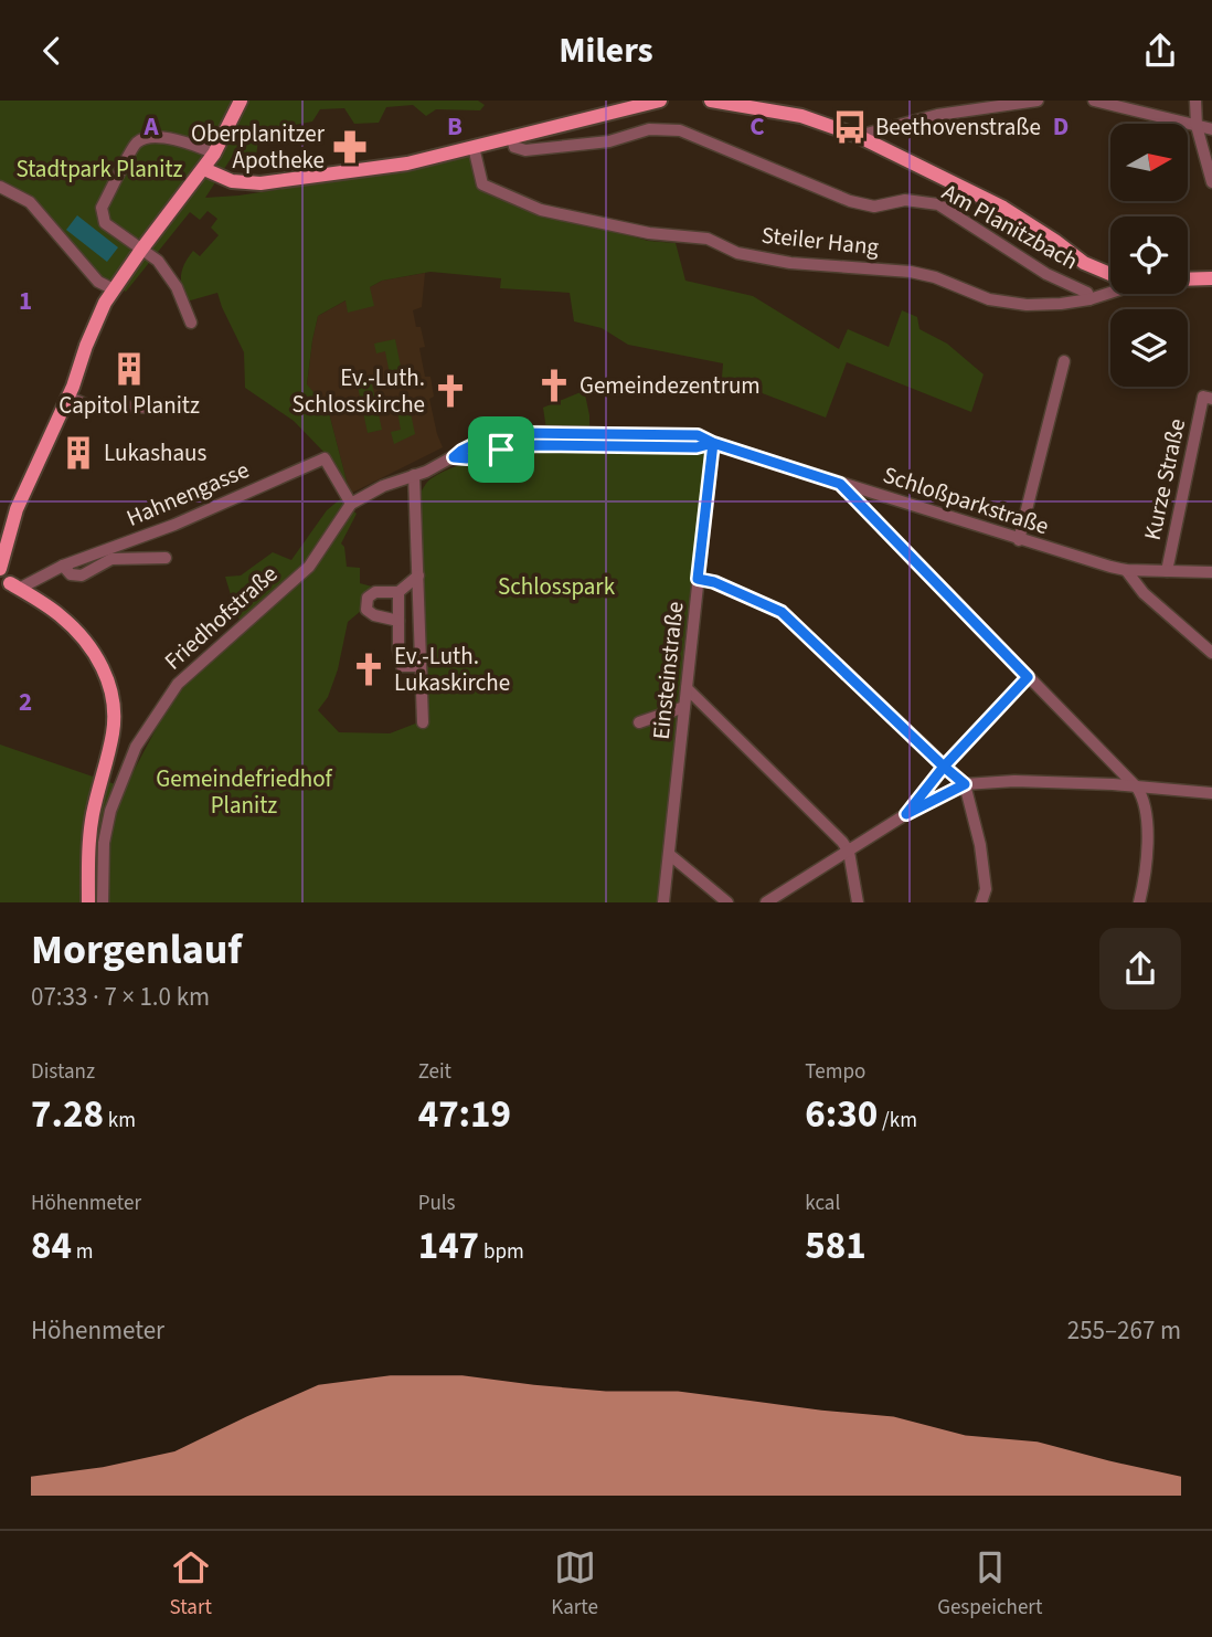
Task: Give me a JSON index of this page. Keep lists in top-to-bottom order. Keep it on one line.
{"streets":{"street":["Am Planitzbach","Steiler Hang","Kurze Straße","Hahnengasse","Schloßparkstraße","Friedhofstraße","Einsteinstraße"]},"crossings":[["Am Planitzbach","Steiler Hang"],["Kurze Straße","Schloßparkstraße"],["Hahnengasse","Schloßparkstraße"],["Hahnengasse","Friedhofstraße"],["Schloßparkstraße","Friedhofstraße"],["Schloßparkstraße","Einsteinstraße"]],"parks":["Stadtpark Planitz","Schlosspark","Gemeindefriedhof Planitz"],"places":{"bus stop":["Beethovenstraße"],"pharmacy":["Oberplanitzer Apotheke"],"building":["Capitol Planitz","Lukashaus"],"church":["Gemeindezentrum","Ev.-Luth. Schlosskirche","Ev.-Luth. Lukaskirche"]},"north":"right","page":{"header":"Milers","heading":["Morgenlauf","07:33 · 7 × 1.0 km"],"stats":[["Distanz","7.28 km"],["Zeit","47:19"],["Tempo","6:30 /km"],["Höhenmeter","84 m"],["Puls","147 bpm"],["kcal","581"]],"chart":["Höhenmeter","255–267 m"],"tabs":["Start","Karte","Gespeichert"]},"grid":{"columns":["A","B","C","D"],"rows":["1","2"]}}
